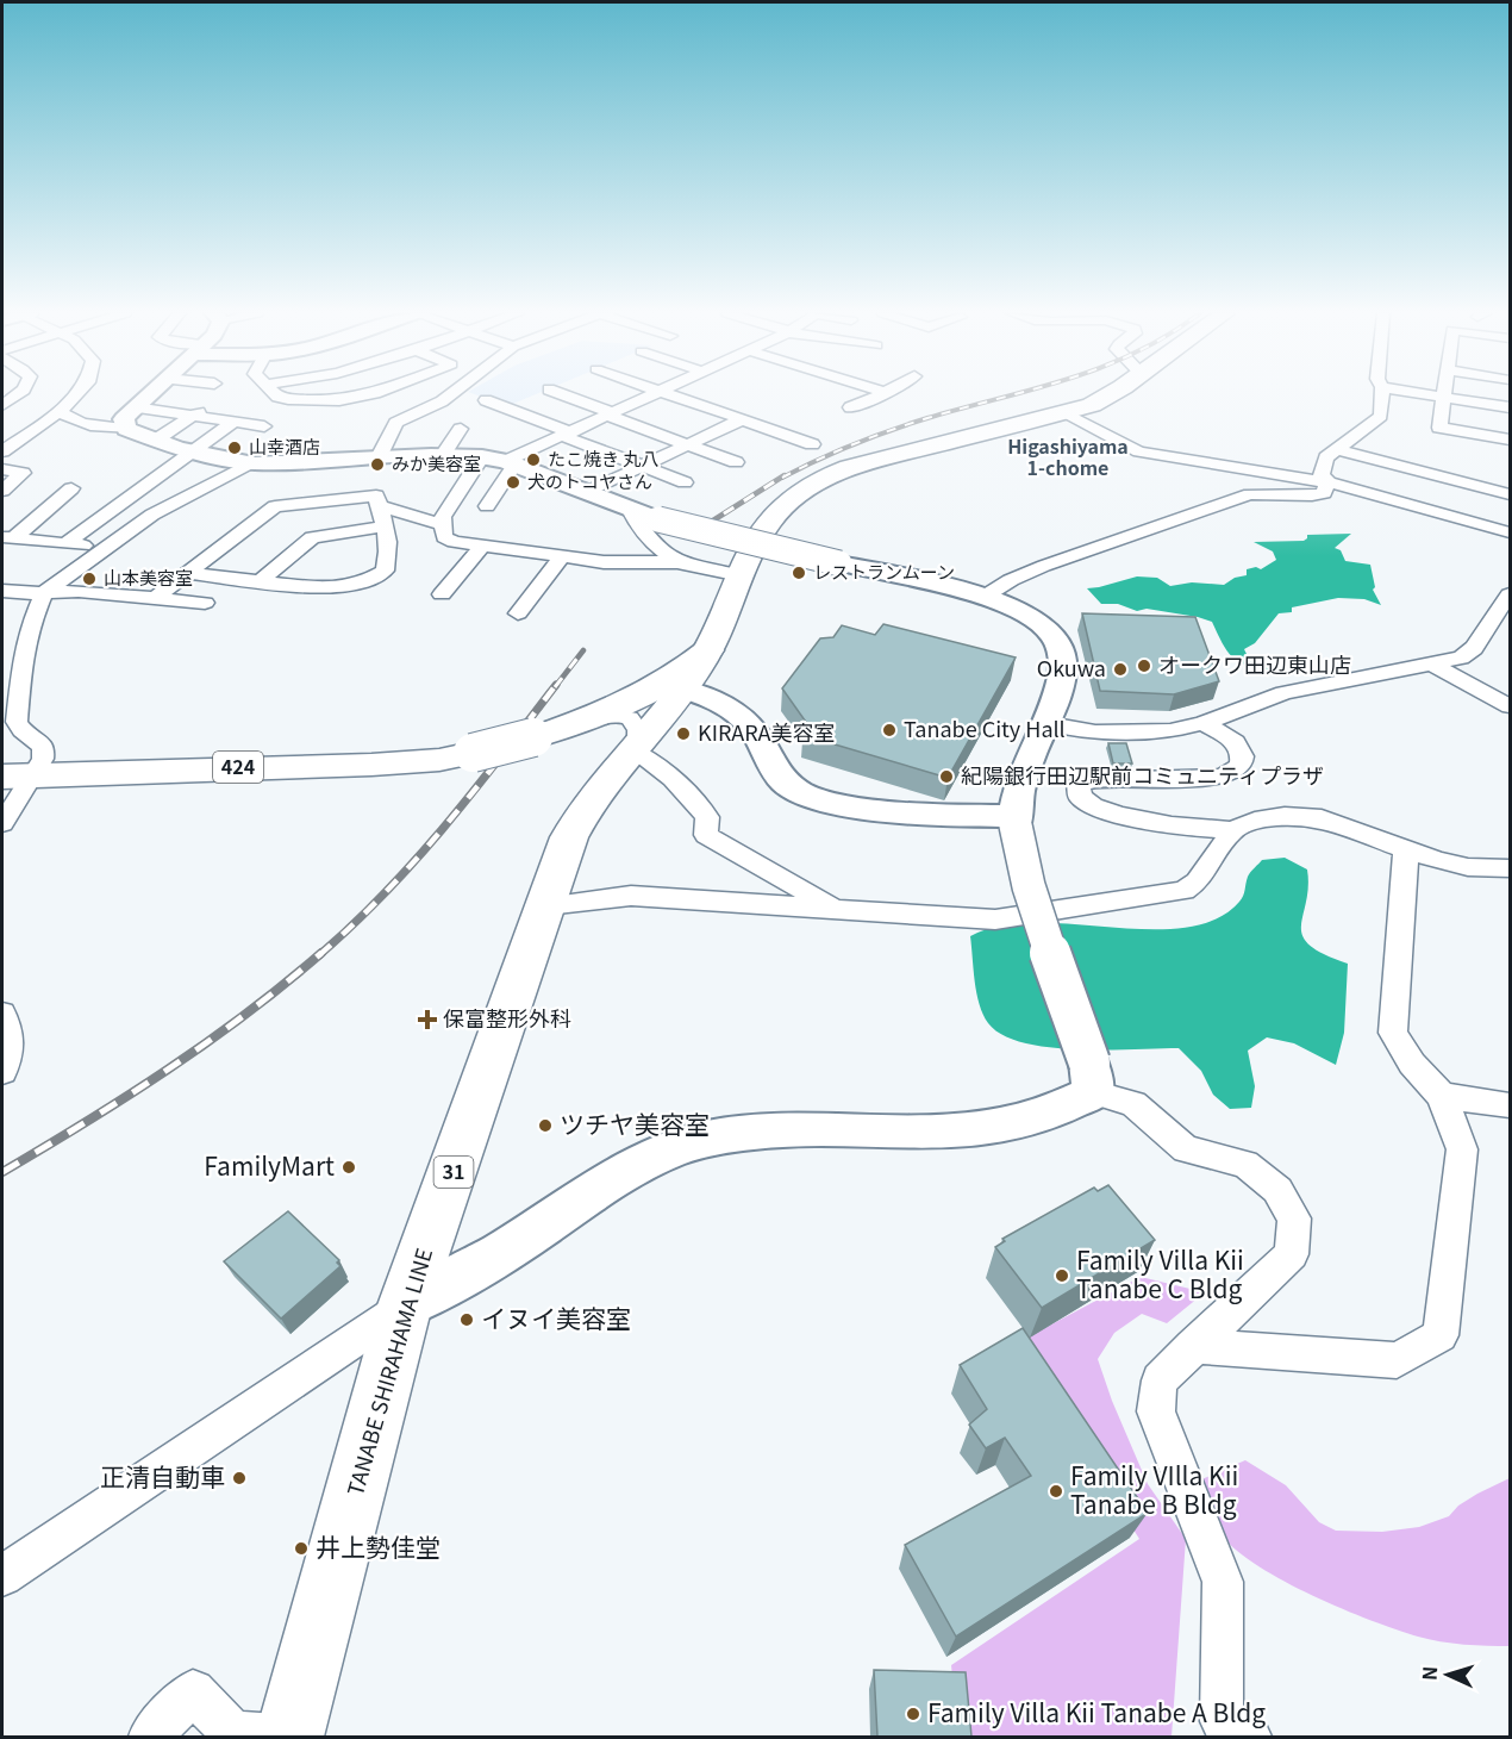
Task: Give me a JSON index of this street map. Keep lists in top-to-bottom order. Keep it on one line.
{"streets":{"main road":["424","31","TANABE SHIRAHAMA LINE"]},"crossings":[["424","TANABE SHIRAHAMA LINE"]],"districts":["Higashiyama 1-chome"],"places":{"other":["山幸酒店","たこ焼き 丸八","みか美容室","犬のトコヤさん","レストランムーン","山本美容室","オークワ田辺東山店","Okuwa","Tanabe City Hall","KIRARA美容室","紀陽銀行田辺駅前コミュニティプラザ","ツチヤ美容室","FamilyMart","Family Villa Kii Tanabe C Bldg","イヌイ美容室","正清自動車","Family VIlla Kii Tanabe B Bldg","井上勢佳堂","Family Villa Kii Tanabe A Bldg"],"health":["保富整形外科"]},"north":"left"}
